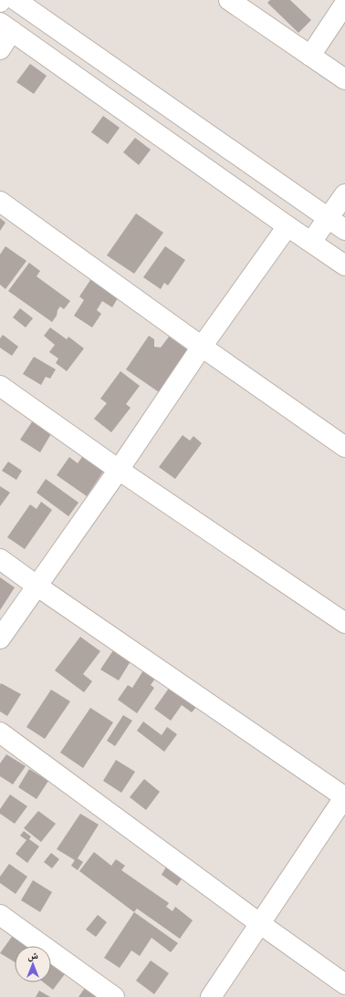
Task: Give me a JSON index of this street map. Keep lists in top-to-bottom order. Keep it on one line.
{"north":"top"}
